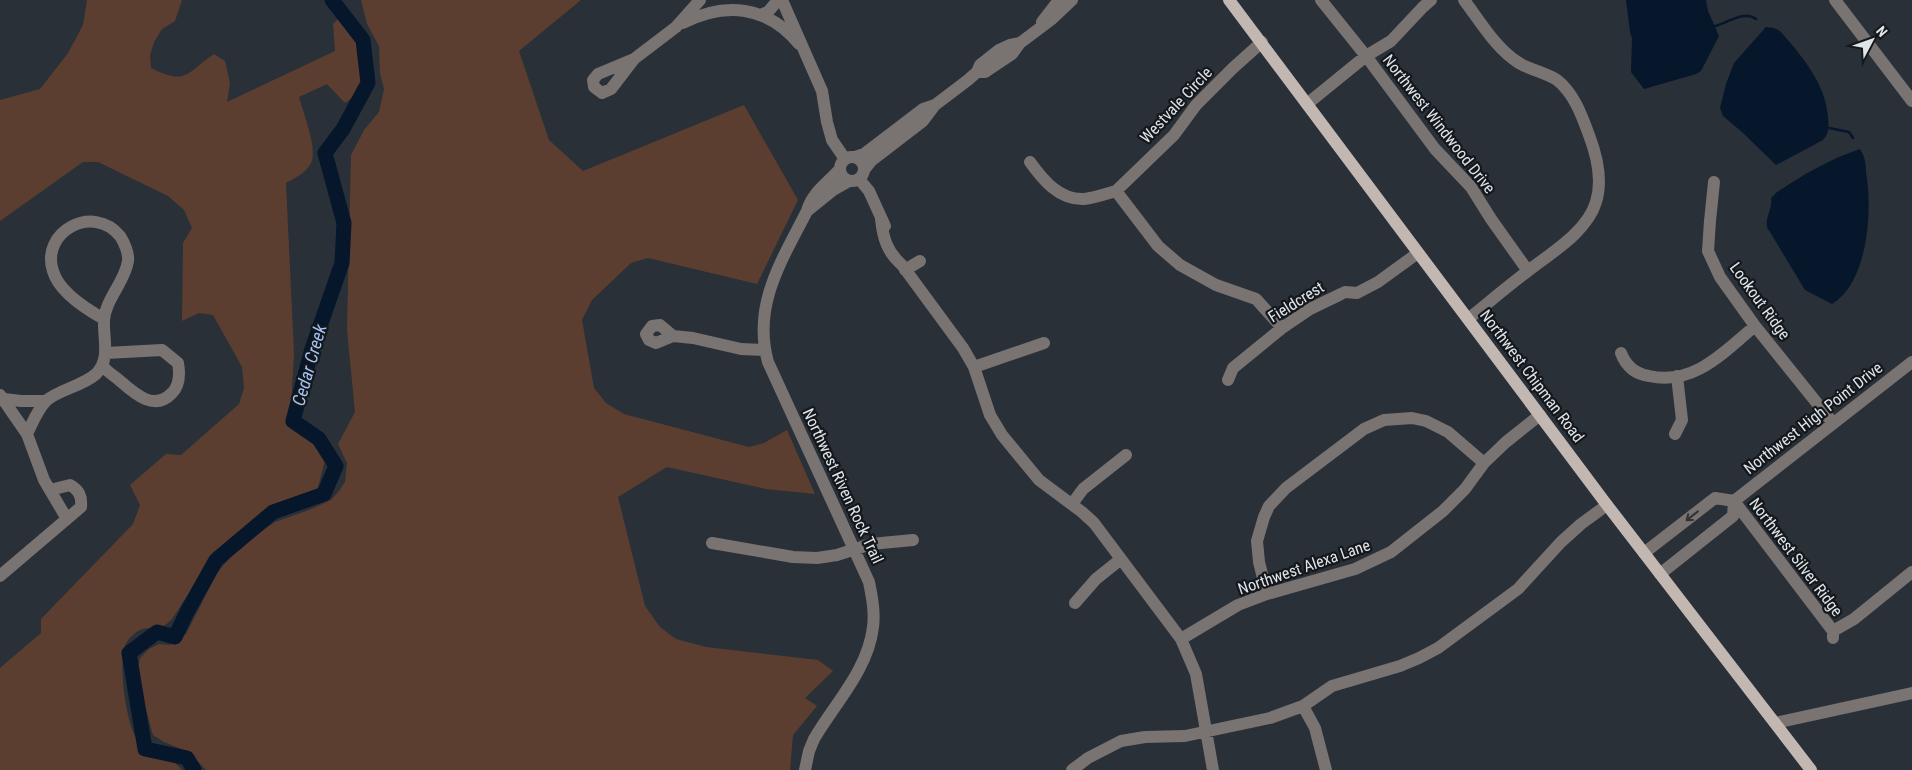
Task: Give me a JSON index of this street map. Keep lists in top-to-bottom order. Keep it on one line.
{"streets":{"main road":["Northwest Chipman Road"],"street":["Westvale Circle","Northwest Windwood Drive","Lookout Ridge","Fieldcrest","Northwest High Point Drive","Northwest Riven Rock Trail","Northwest Silver Ridge","Northwest Alexa Lane"]},"crossings":[["Westvale Circle","Northwest Chipman Road"],["Lookout Ridge","Northwest High Point Drive"],["Fieldcrest","Northwest Chipman Road"],["Northwest Chipman Road","Northwest High Point Drive"],["Northwest Chipman Road","Northwest Alexa Lane"],["Northwest High Point Drive","Northwest Silver Ridge"]],"water":["Cedar Creek"],"north":"top right"}
